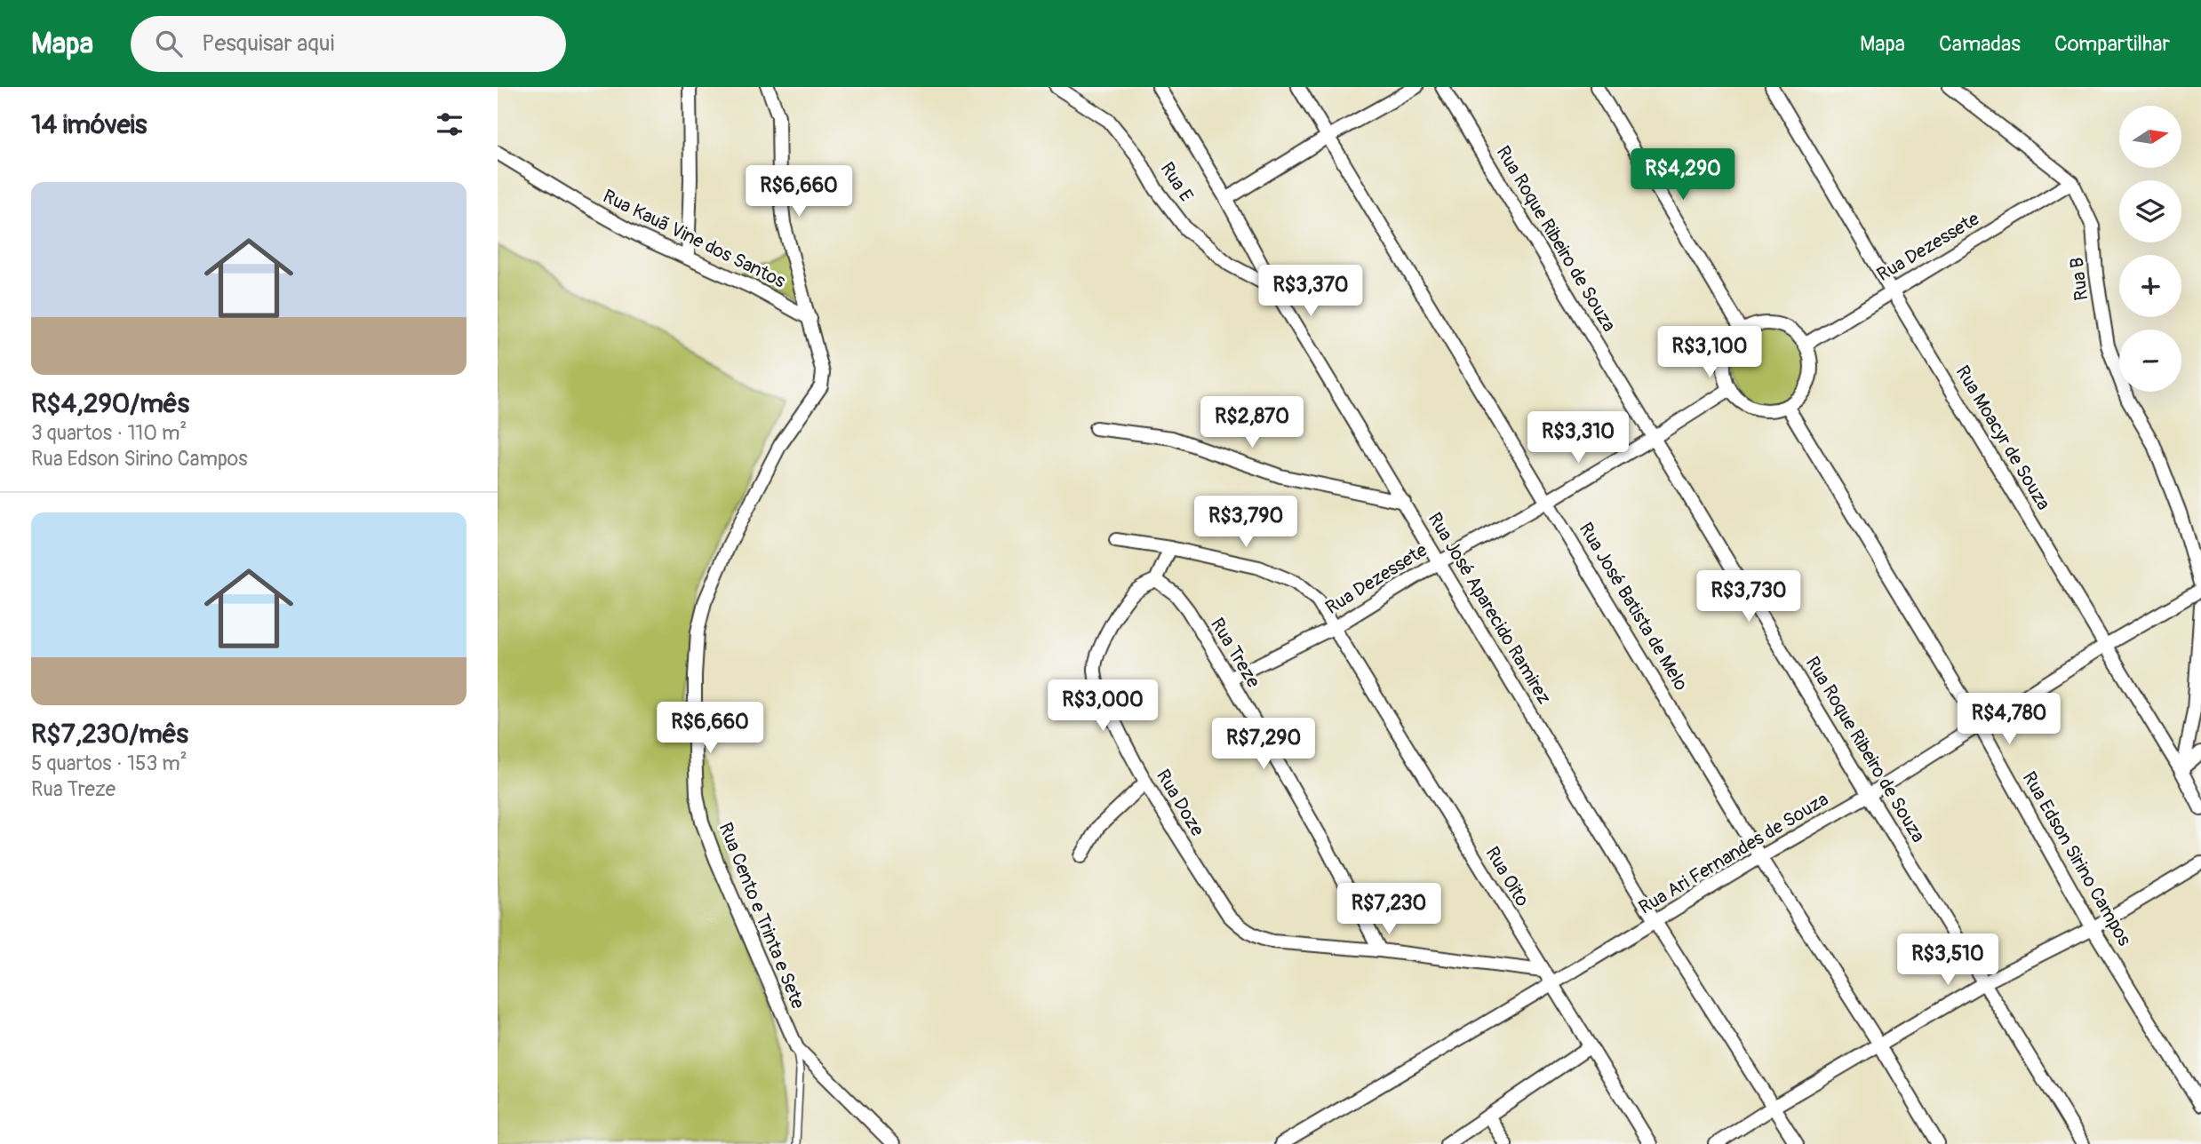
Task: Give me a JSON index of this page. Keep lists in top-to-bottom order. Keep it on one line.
{"streets":{"street":["Rua E","Rua Kauã Vine dos Santos","Rua Roque Ribeiro de Souza","Rua Dezessete","Rua B","Rua Moacyr de Souza","Rua José Batista de Melo","Rua José Aparecido Ramirez","Rua Treze","Rua Doze","Rua Ari Fernandes de Souza","Rua Edson Sirino Campos","Rua Oito","Rua Cento e Trinta e Sete"]},"crossings":[["Rua E","Rua José Aparecido Ramirez"],["Rua Kauã Vine dos Santos","Rua Cento e Trinta e Sete"],["Rua Roque Ribeiro de Souza","Rua Dezessete"],["Rua Roque Ribeiro de Souza","Rua Ari Fernandes de Souza"],["Rua Dezessete","Rua B"],["Rua Dezessete","Rua Moacyr de Souza"],["Rua Dezessete","Rua José Batista de Melo"],["Rua Dezessete","Rua José Aparecido Ramirez"],["Rua Dezessete","Rua Treze"],["Rua Dezessete","Rua Edson Sirino Campos"],["Rua Dezessete","Rua Oito"],["Rua B","Rua Ari Fernandes de Souza"],["Rua Moacyr de Souza","Rua Ari Fernandes de Souza"],["Rua José Batista de Melo","Rua Ari Fernandes de Souza"],["Rua José Aparecido Ramirez","Rua Ari Fernandes de Souza"],["Rua Treze","Rua Doze"],["Rua Doze","Rua Oito"],["Rua Ari Fernandes de Souza","Rua Edson Sirino Campos"],["Rua Ari Fernandes de Souza","Rua Oito"]],"north":"right","page":{"header":"Mapa","search":"Pesquisar aqui","nav":["Mapa","Camadas","Compartilhar"],"heading":"14 imóveis","map_buttons":["+","−"],"price":["R$4,290","R$6,660","R$3,370","R$3,100","R$2,870","R$3,310","R$3,790","R$3,730","R$3,000","R$4,780","R$6,660","R$7,290","R$7,230","R$3,510"],"list":[{"name":"R$4,290/mês","note":"3 quartos · 110 m² · Rua Edson Sirino Campos"},{"name":"R$7,230/mês","note":"5 quartos · 153 m² · Rua Treze"}]}}
